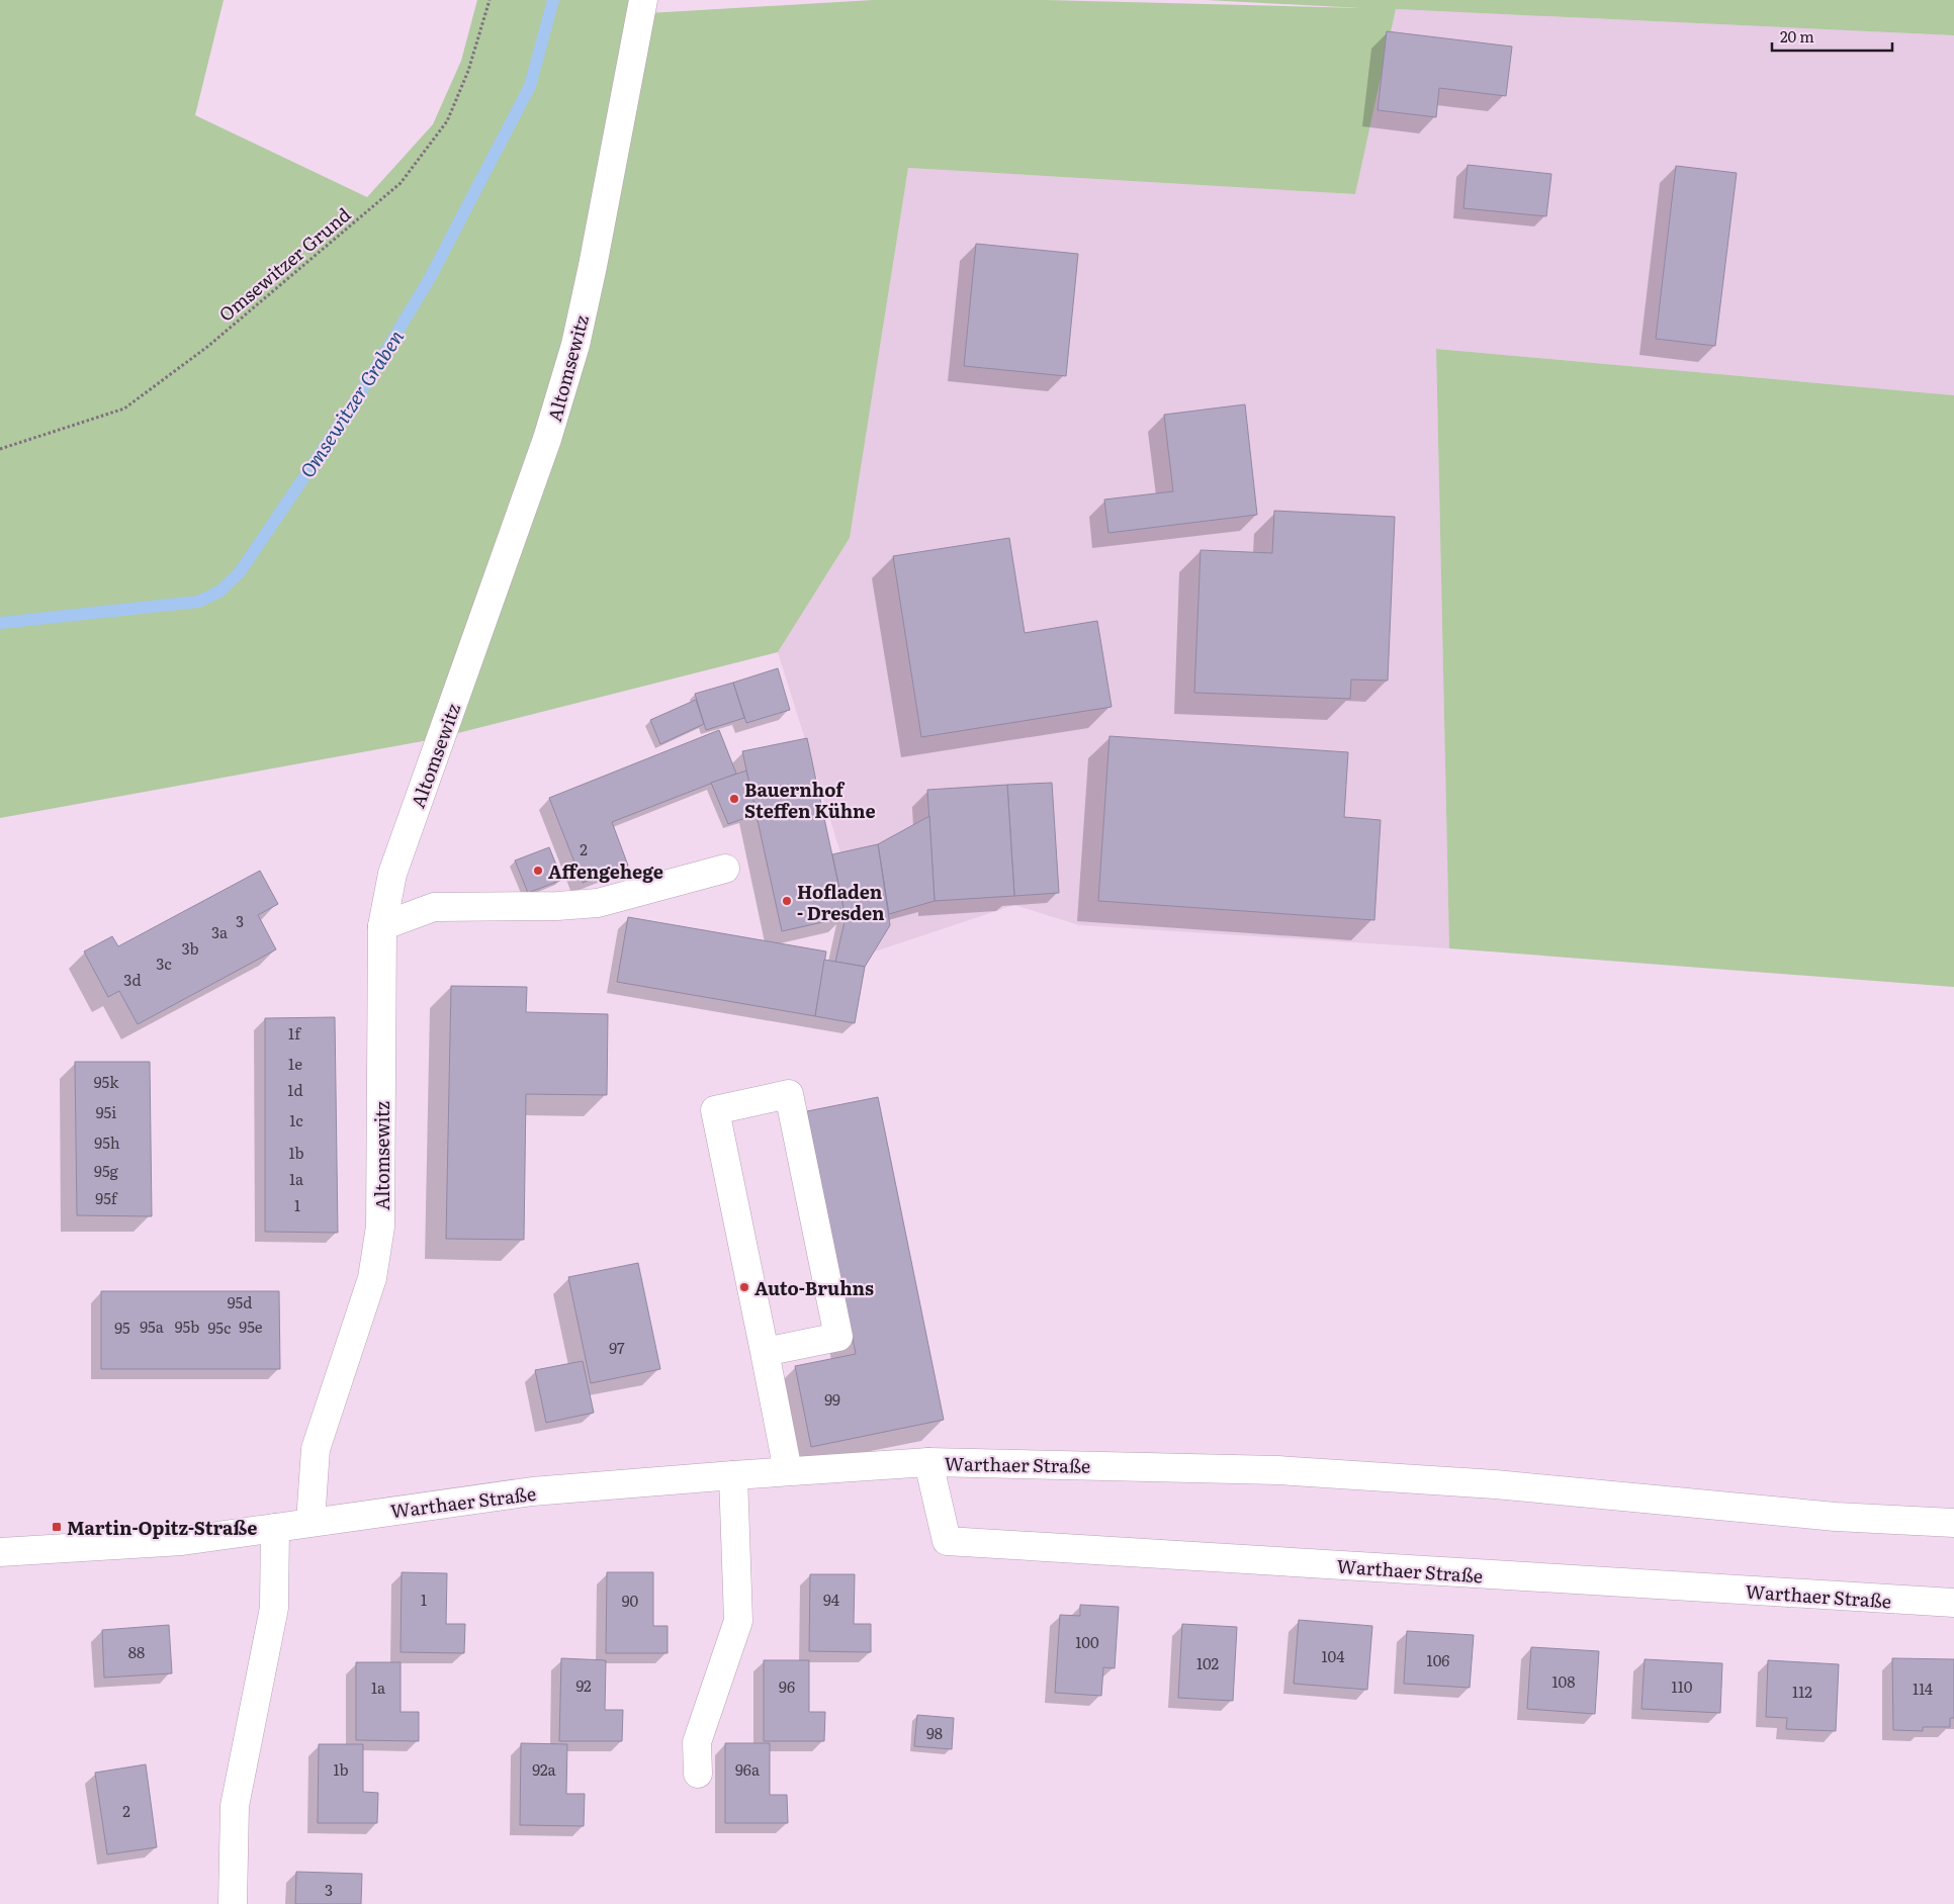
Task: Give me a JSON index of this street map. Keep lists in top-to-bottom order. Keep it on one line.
{"streets":{"street":["Altomsewitz","Warthaer Straße"],"path":["Omsewitzer Grund"]},"crossings":[["Altomsewitz","Warthaer Straße"]],"water":["Omsewitzer Graben"],"places":{"other":["Bauernhof Steffen Kühne","Affengehege","Hofladen - Dresden","Auto-Bruhns"],"transit":["Martin-Opitz-Straße"]},"house_numbers":["2","3","3a","3b","3c","3d","1f","1e","95k","1d","95i","1c","95h","1b","95g","1a","95f","1","95d","95a","95b","95e","95","95c","97","99","1","94","90","100","88","104","106","102","108","92","96","110","1a","114","112","98","1b","92a","96a","2","3"],"scale_bar":"20 m"}
